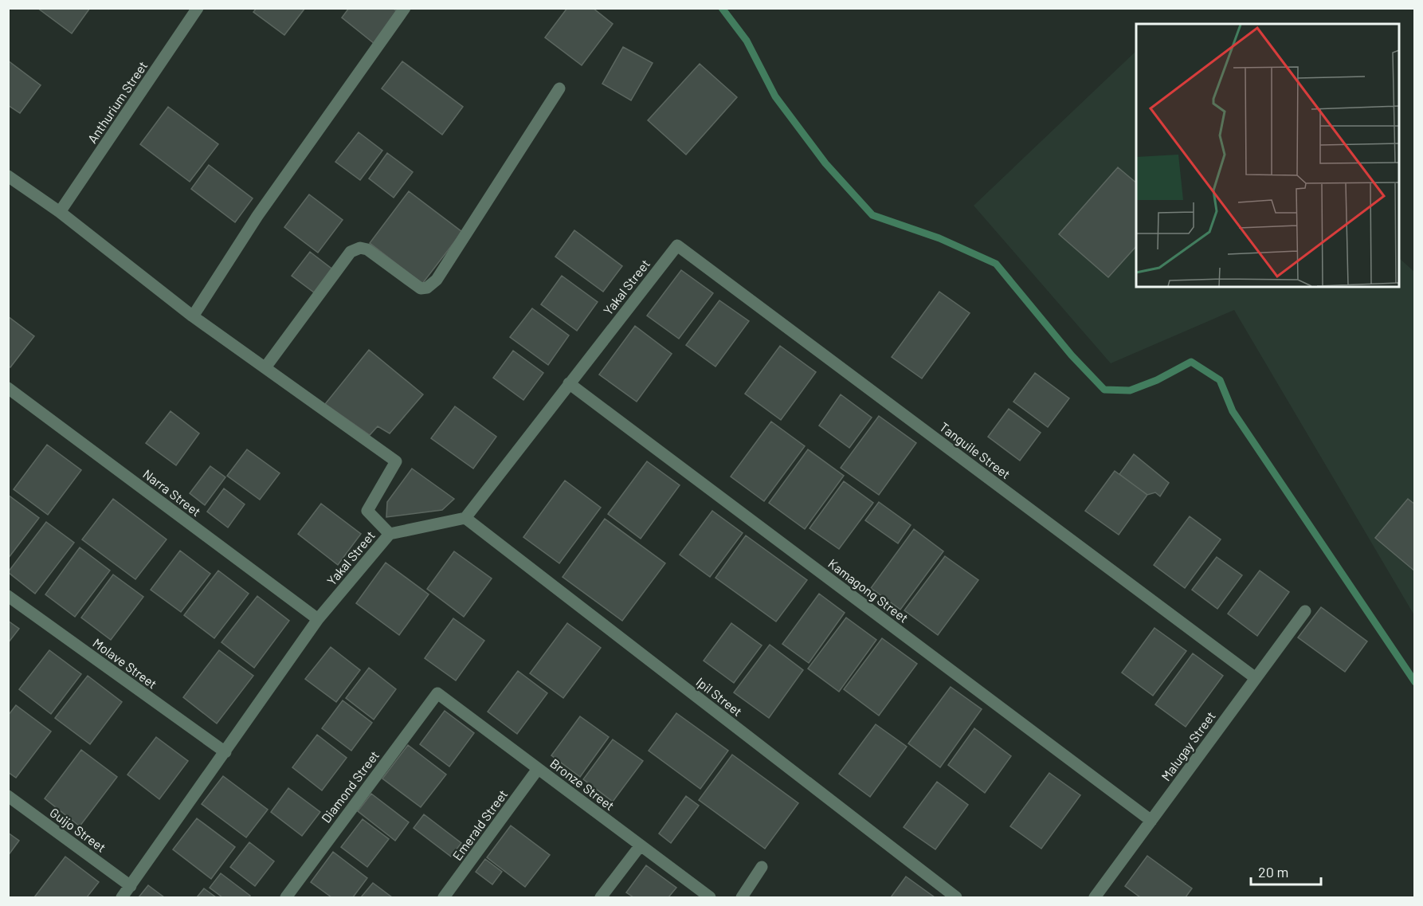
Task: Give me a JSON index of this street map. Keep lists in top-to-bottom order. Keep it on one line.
{"streets":{"street":["Anthurium Street","Yakal Street","Tanguile Street","Narra Street","Kamagong Street","Molave Street","Ipil Street","Malugay Street","Bronze Street","Diamond Street","Emerald Street","Guijo Street"]},"crossings":[["Yakal Street","Tanguile Street"],["Yakal Street","Narra Street"],["Yakal Street","Kamagong Street"],["Yakal Street","Molave Street"],["Yakal Street","Ipil Street"],["Yakal Street","Guijo Street"],["Tanguile Street","Malugay Street"],["Kamagong Street","Malugay Street"],["Bronze Street","Diamond Street"],["Bronze Street","Emerald Street"]],"scale_bar":"20 m"}
